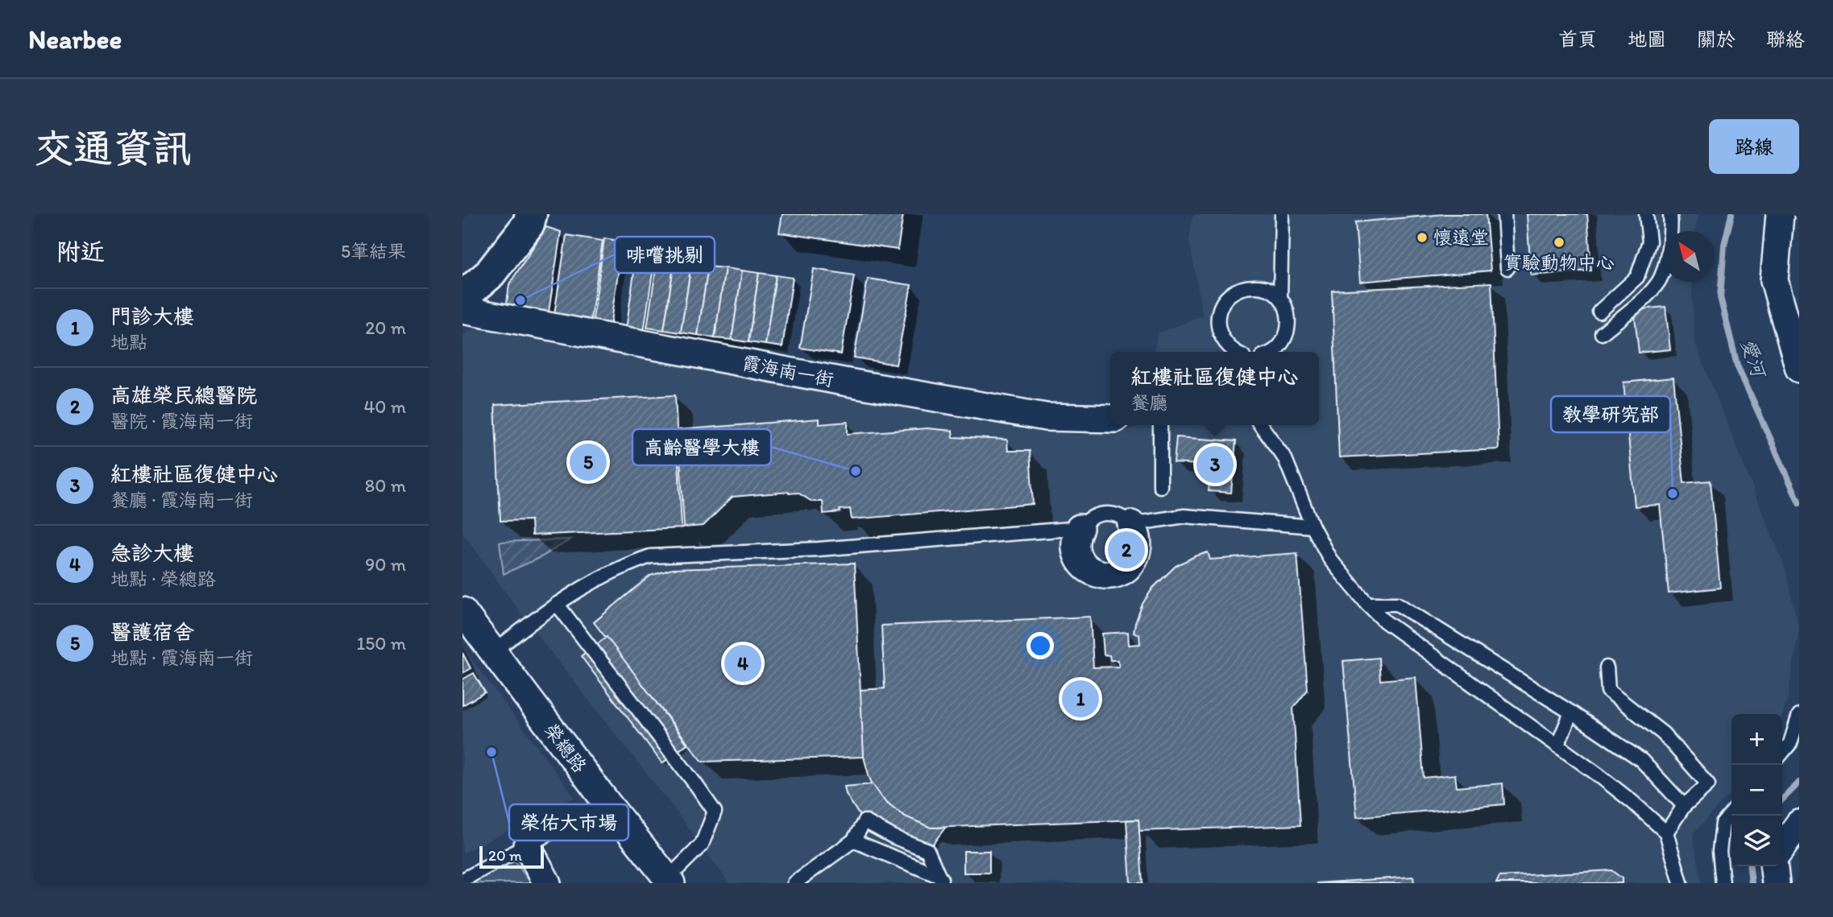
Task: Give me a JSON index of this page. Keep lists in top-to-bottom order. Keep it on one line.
{"streets":{"street":["霞海南一街","榮總路"]},"water":["愛河"],"places":["懷遠堂","實驗動物中心","啡嚐挑剔","高齡醫學大樓","教學研究部","榮佑大市場"],"scale_bar":"20 m","north":"top left","page":{"header":"Nearbee","nav":["首頁","地圖","關於","聯絡"],"buttons":"路線","title":"交通資訊","heading":["附近","5筆結果"],"list":[{"mark":"1","name":"門診大樓","note":"地點","value":"20 m"},{"mark":"2","name":"高雄榮民總醫院","note":"醫院 · 霞海南一街","value":"40 m"},{"mark":"3","name":"紅樓社區復健中心","note":"餐廳 · 霞海南一街","value":"80 m"},{"mark":"4","name":"急診大樓","note":"地點 · 榮總路","value":"90 m"},{"mark":"5","name":"醫護宿舍","note":"地點 · 霞海南一街","value":"150 m"}],"popup":["紅樓社區復健中心","餐廳"],"pins":["5","3","2","4","1"],"map_buttons":["+","−"],"scale":"20 m"}}
